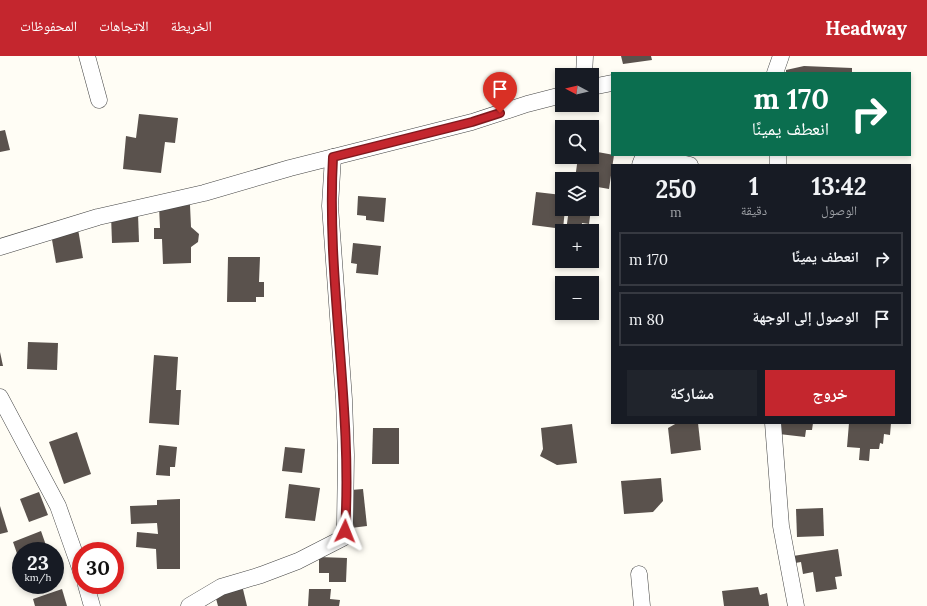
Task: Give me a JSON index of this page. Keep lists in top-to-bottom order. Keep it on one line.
{"north":"left","page":{"header":"Headway","nav":["الخريطة","الاتجاهات","المحفوظات"],"map_buttons":["+","−"],"turn":["170 m","انعطف يمينًا"],"eta":["13:42","الوصول","1","دقيقة","250","m"],"list":[{"name":"انعطف يمينًا","value":"170 m"},{"name":"الوصول إلى الوجهة","value":"80 m"}],"buttons":["خروج","مشاركة"],"speed":"23 km/h","limit":"30"}}
